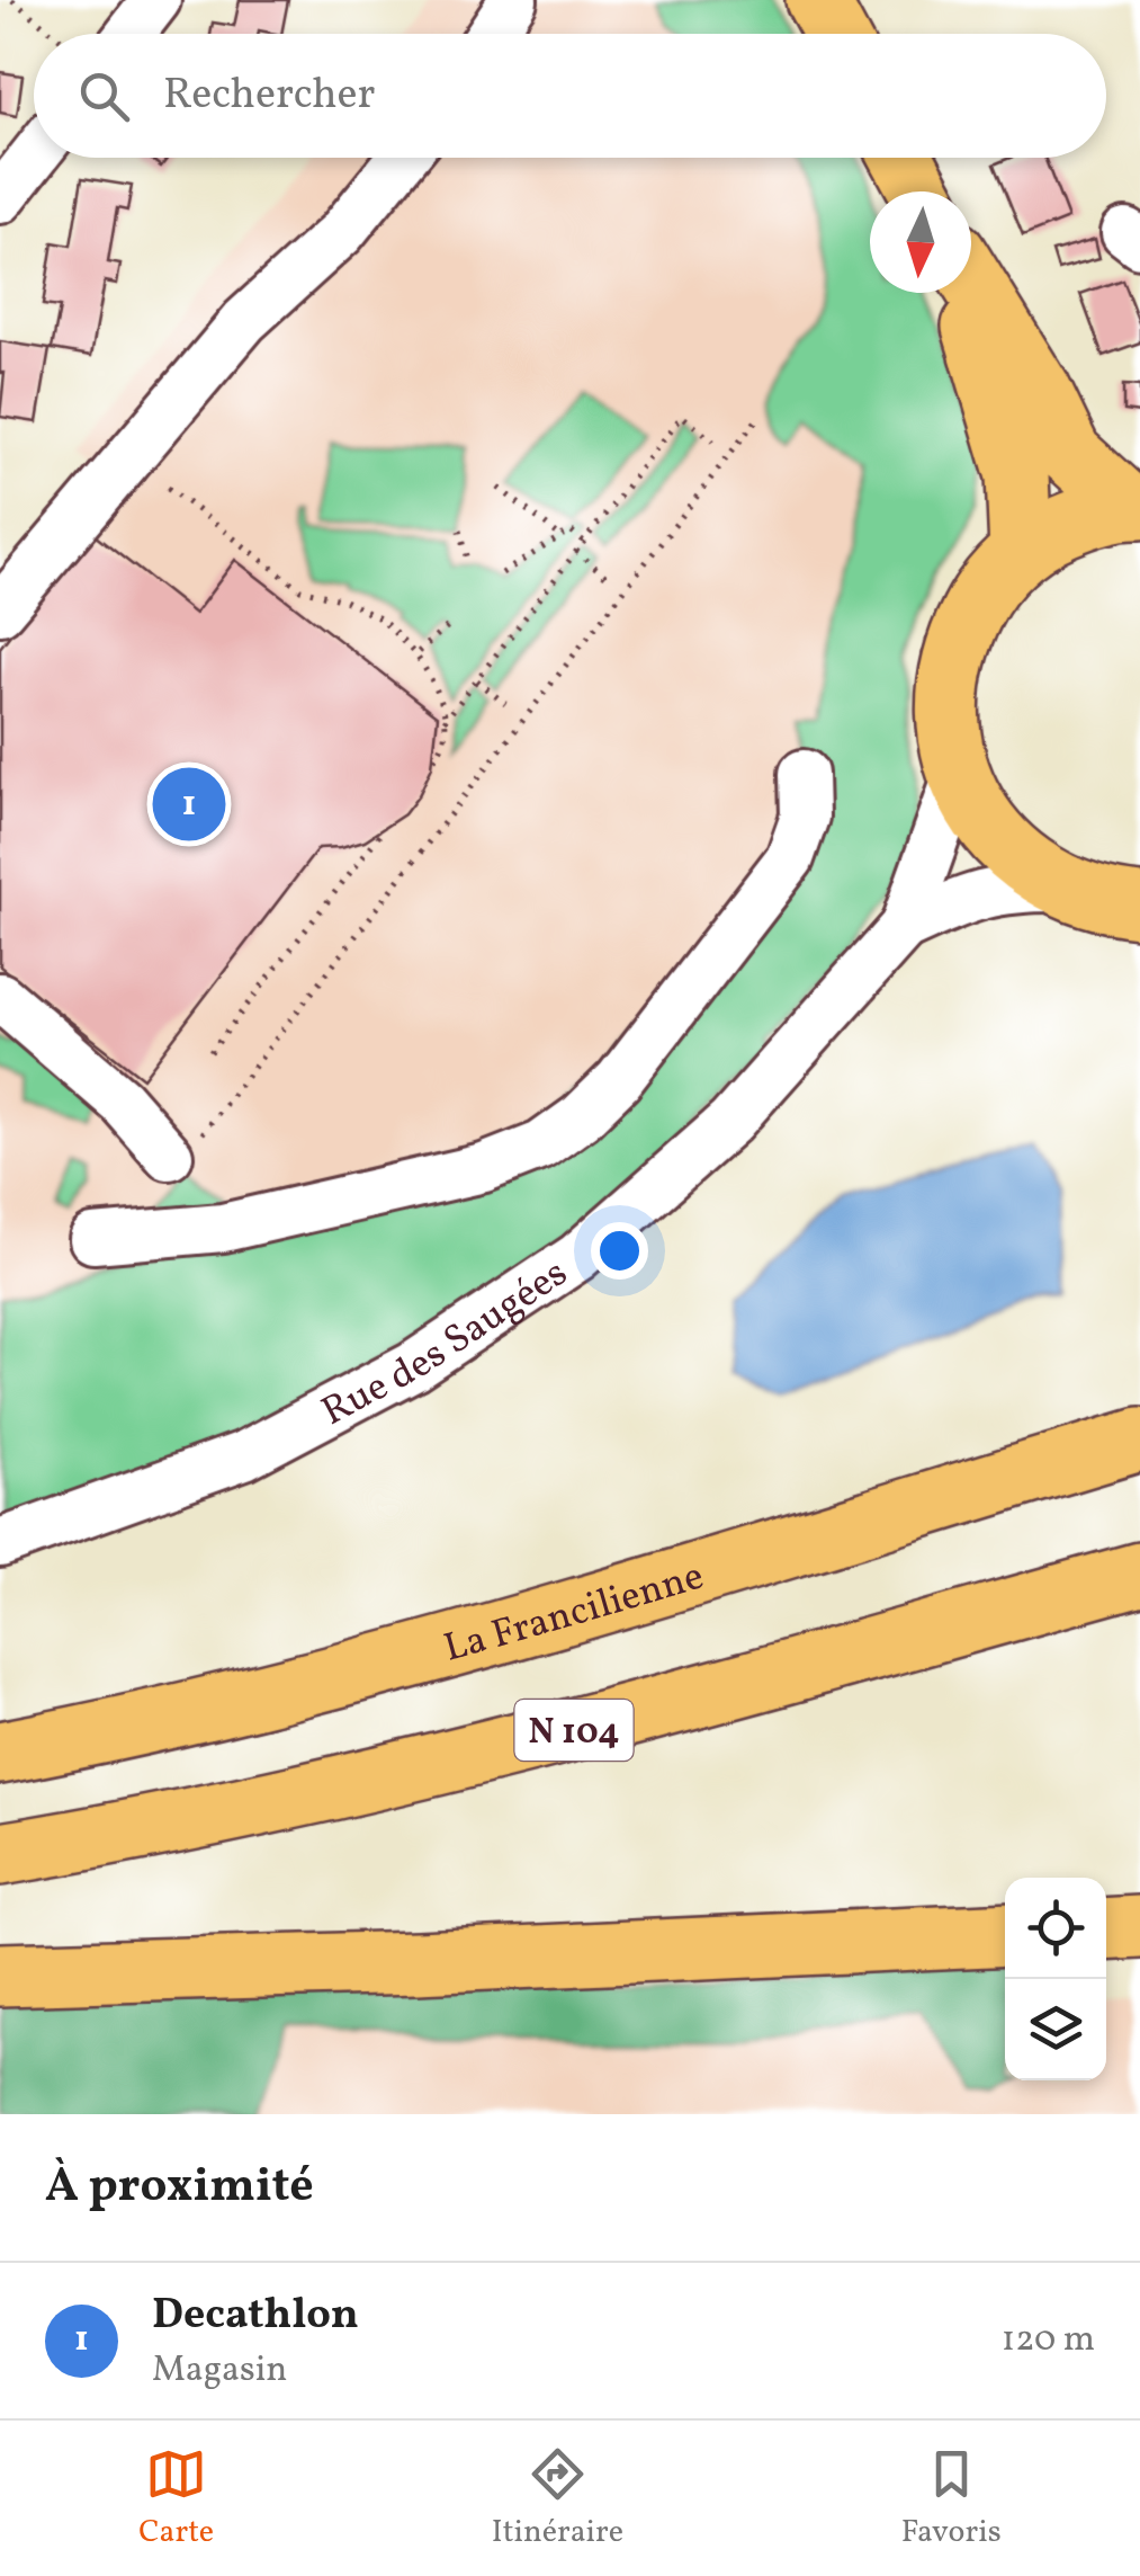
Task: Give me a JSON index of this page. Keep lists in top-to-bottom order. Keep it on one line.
{"streets":{"main road":["La Francilienne","N 104"],"street":["Rue des Saugées"]},"north":"bottom","page":{"search":"Rechercher","pins":"1","heading":"À proximité","list":[{"mark":"1","name":"Decathlon","note":"Magasin","value":"120 m"}],"nav":["Carte","Itinéraire","Favoris"]}}
